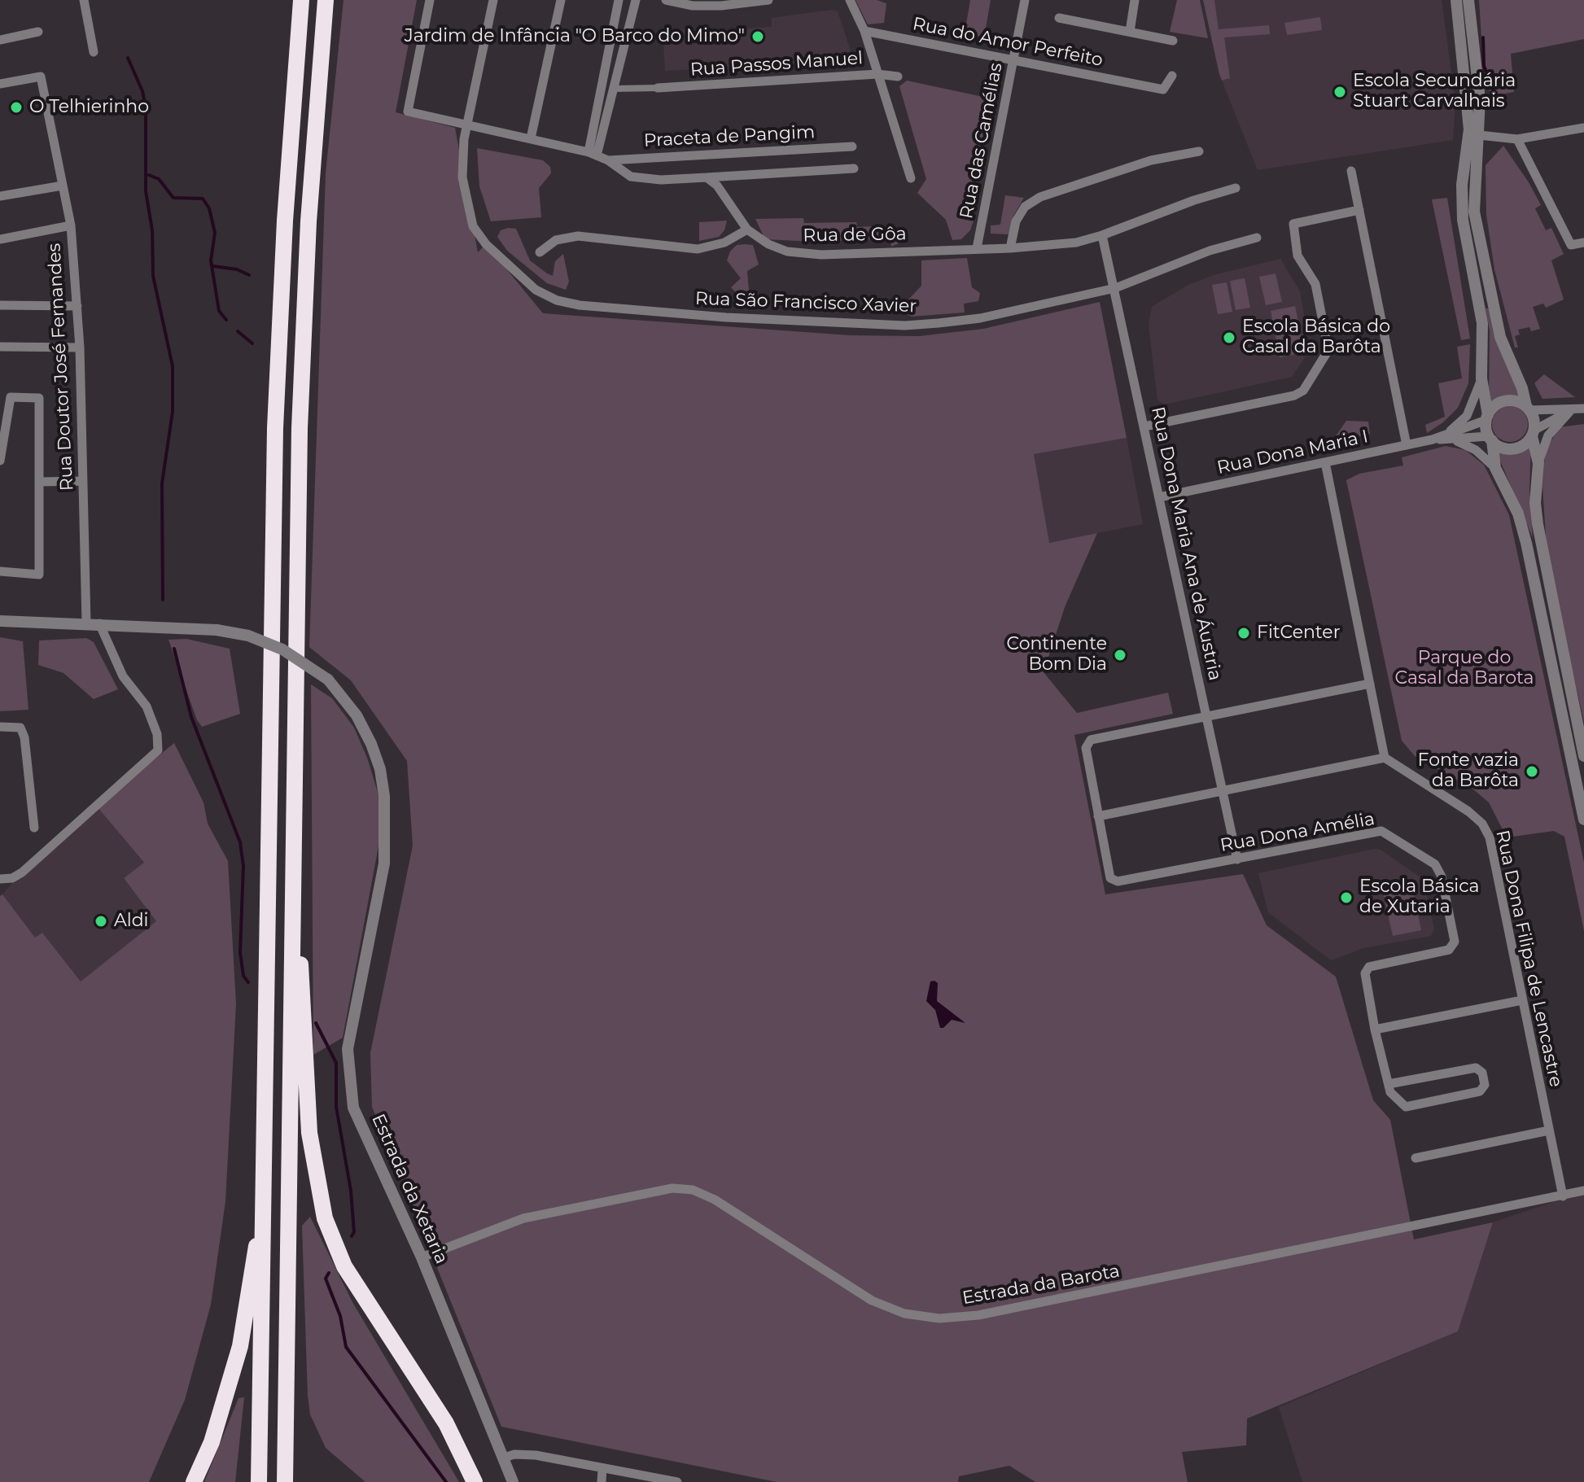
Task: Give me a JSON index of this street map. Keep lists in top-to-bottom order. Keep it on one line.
{"streets":{"street":["Rua do Amor Perfeito","Rua Passos Manuel","Praceta de Pangim","Rua das Camélias","Rua de Gôa","Rua São Francisco Xavier","Rua Doutor José Fernandes","Rua Dona Maria I","Rua Dona Maria Ana de Áustria","Rua Dona Amélia","Rua Dona Filipa de Lencastre","Estrada da Xetaria","Estrada da Barota"]},"crossings":[["Rua do Amor Perfeito","Rua das Camélias"],["Rua das Camélias","Rua de Gôa"],["Rua de Gôa","Rua Dona Maria Ana de Áustria"],["Rua São Francisco Xavier","Rua Dona Maria Ana de Áustria"],["Rua Doutor José Fernandes","Estrada da Xetaria"],["Rua Dona Maria I","Rua Dona Maria Ana de Áustria"],["Rua Dona Maria Ana de Áustria","Rua Dona Amélia"],["Rua Dona Filipa de Lencastre","Estrada da Barota"],["Estrada da Xetaria","Estrada da Barota"]],"parks":["Parque do Casal da Barota"],"places":["Jardim de Infância \"O Barco do Mimo\"","Escola Secundária Stuart Carvalhais","O Telhierinho","Escola Básica do Casal da Barôta","FitCenter","Continente Bom Dia","Fonte vazia da Barôta","Escola Básica de Xutaria","Aldi"]}
